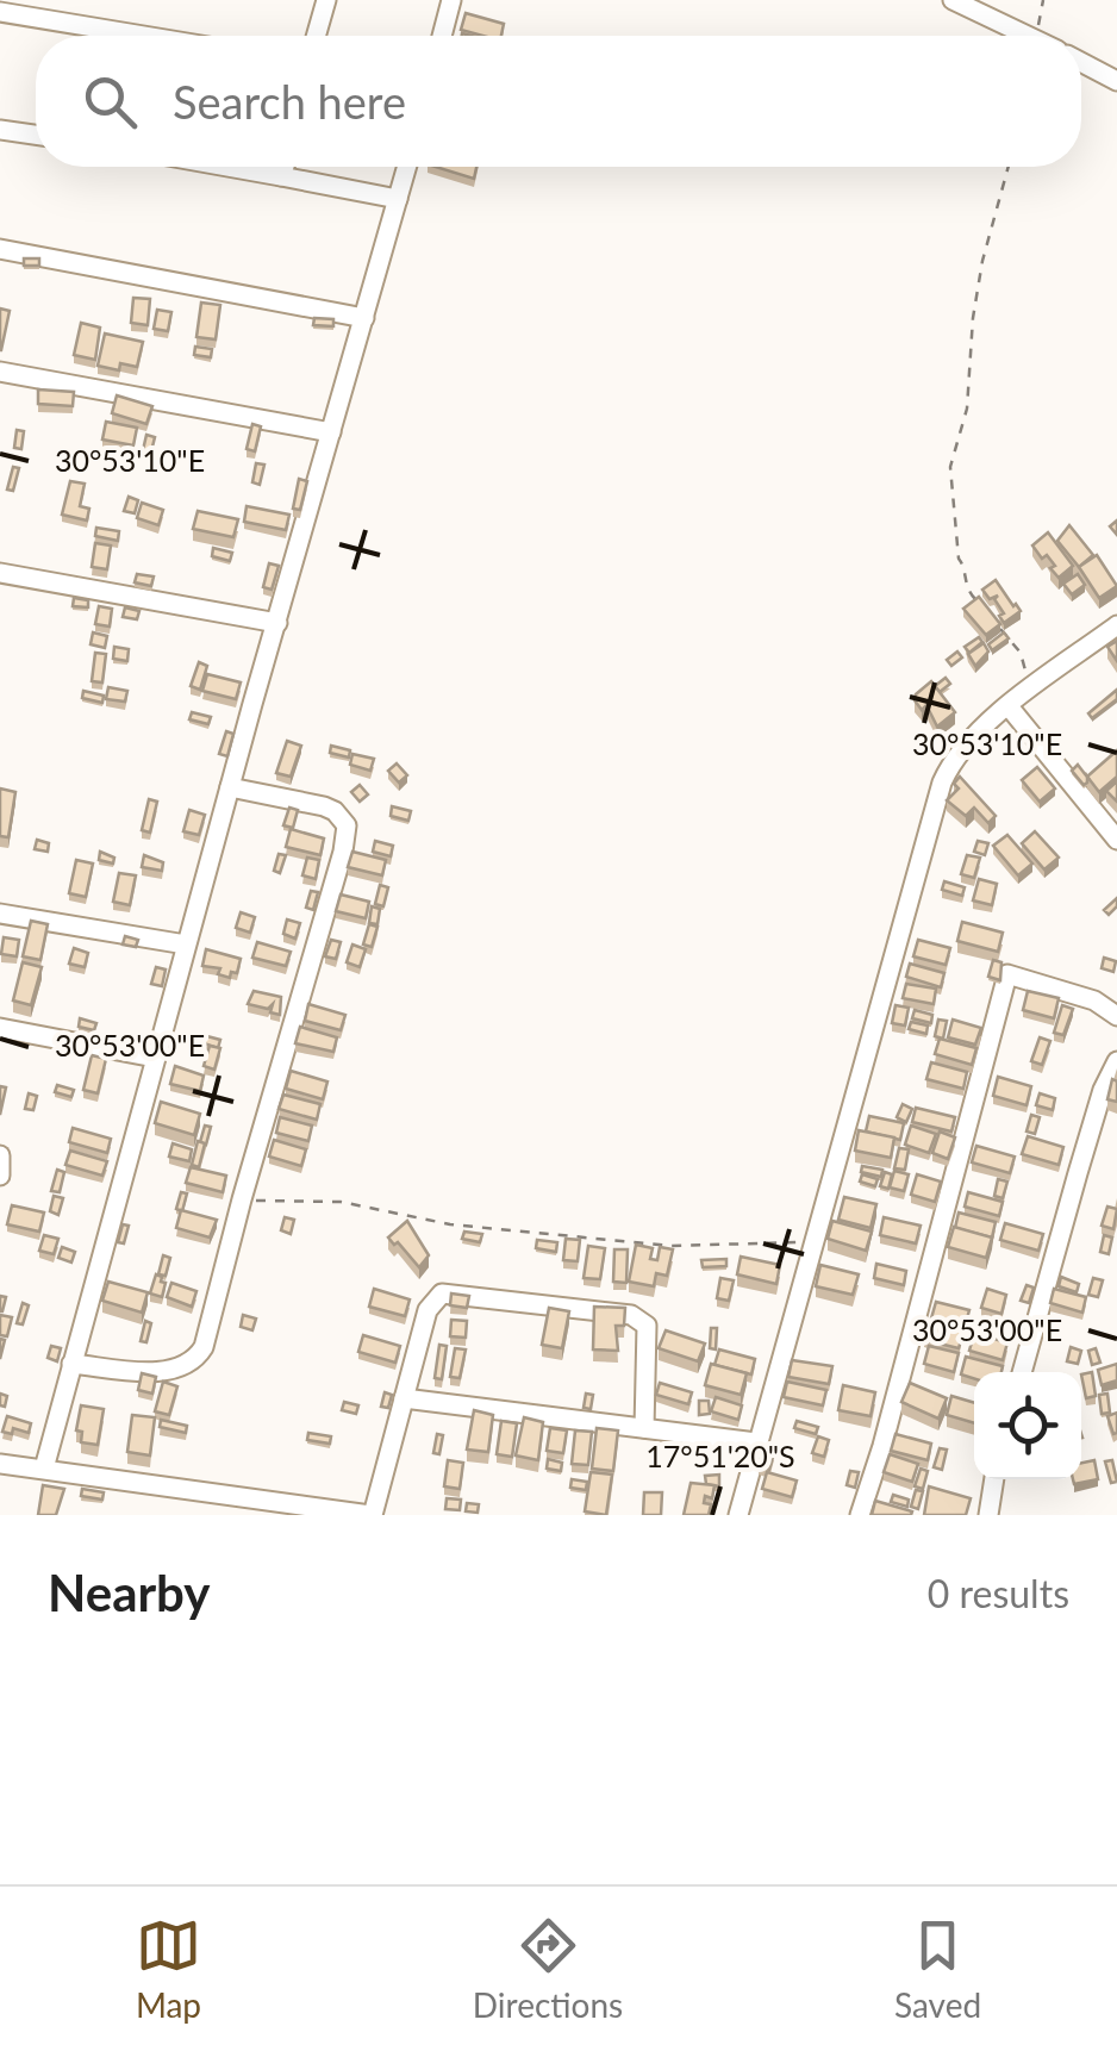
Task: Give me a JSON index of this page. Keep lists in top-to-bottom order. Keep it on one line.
{"page":{"search":"Search here","heading":["Nearby","0 results"],"nav":["Map","Directions","Saved"]},"coordinates":["30°53'10\"E","30°53'00\"E","17°51'20\"S"]}
